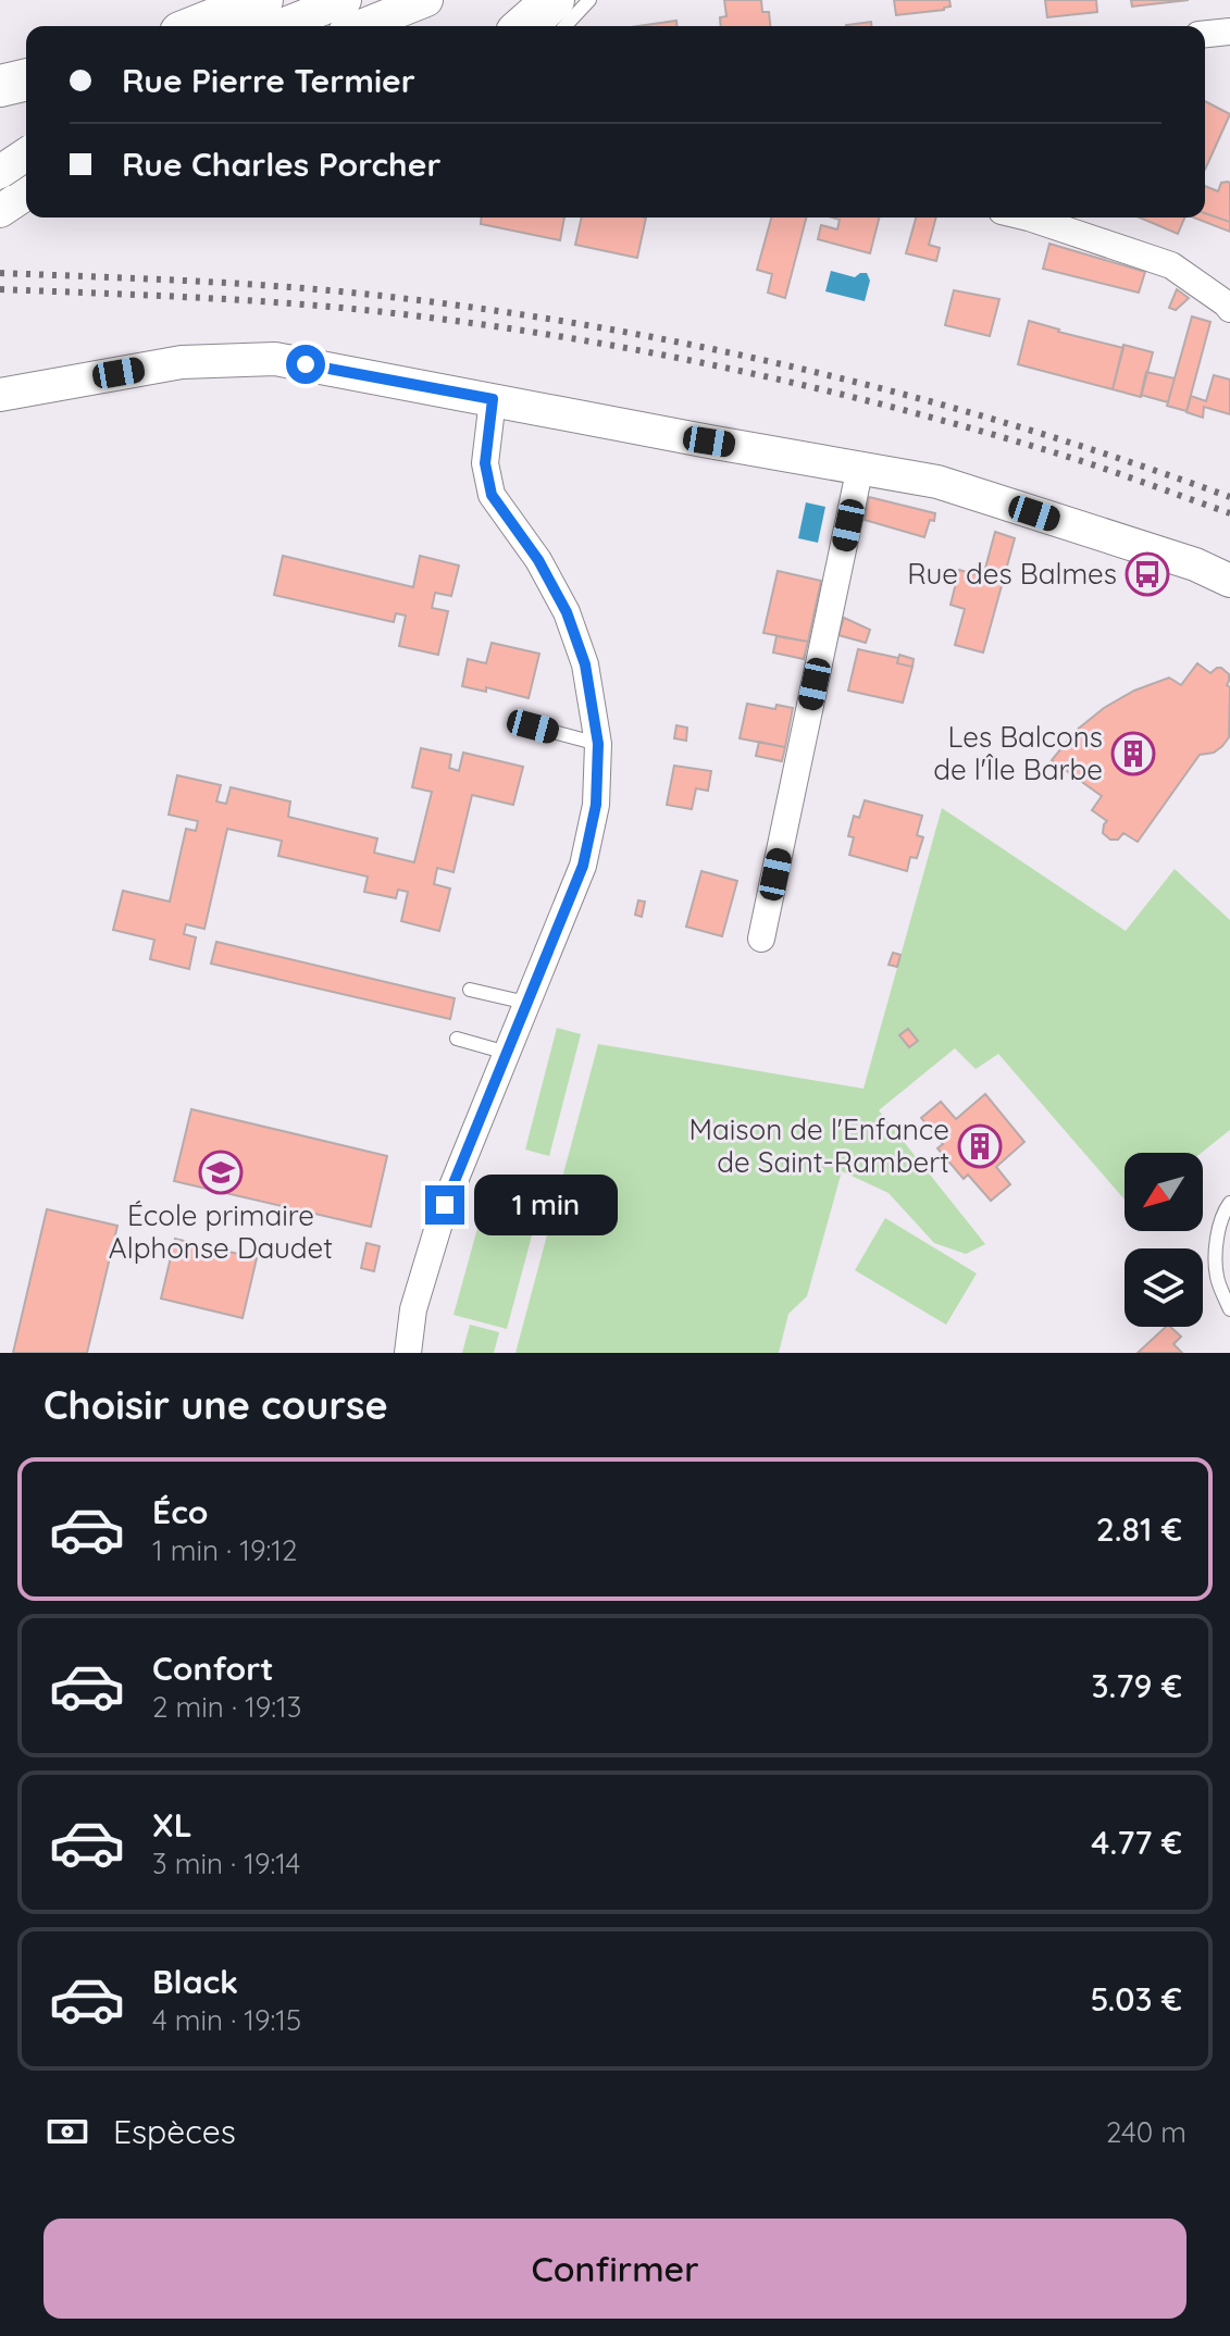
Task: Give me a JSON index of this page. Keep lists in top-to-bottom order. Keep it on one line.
{"places":{"bus stop":["Rue des Balmes"],"building":["Les Balcons de l'Île Barbe","Maison de l'Enfance de Saint-Rambert"],"school or university":["École primaire Alphonse Daudet"]},"north":"bottom left","page":{"banner":["Rue Pierre Termier","Rue Charles Porcher"],"bubble":"1 min","heading":"Choisir une course","list":[{"name":"Éco","note":"1 min · 19:12","value":"2.81 €"},{"name":"Confort","note":"2 min · 19:13","value":"3.79 €"},{"name":"XL","note":"3 min · 19:14","value":"4.77 €"},{"name":"Black","note":"4 min · 19:15","value":"5.03 €"}],"pay":["Espèces","240 m"],"buttons":"Confirmer"}}
